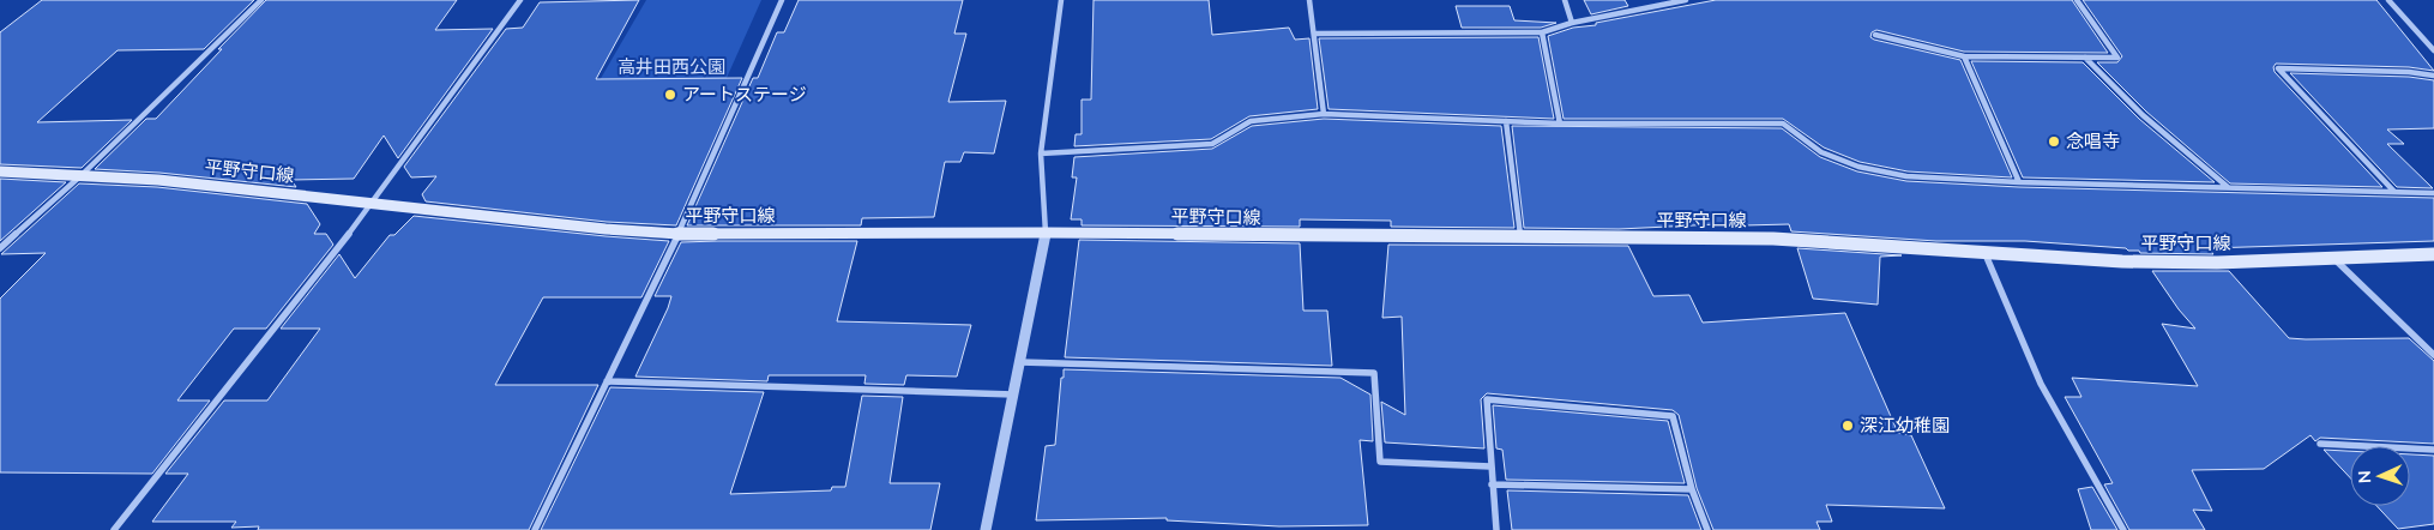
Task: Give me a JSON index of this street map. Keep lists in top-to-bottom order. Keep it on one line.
{"streets":{"main road":["平野守口線"]},"parks":["高井田西公園"],"places":["アートステージ","念唱寺","深江幼稚園"],"north":"left"}
